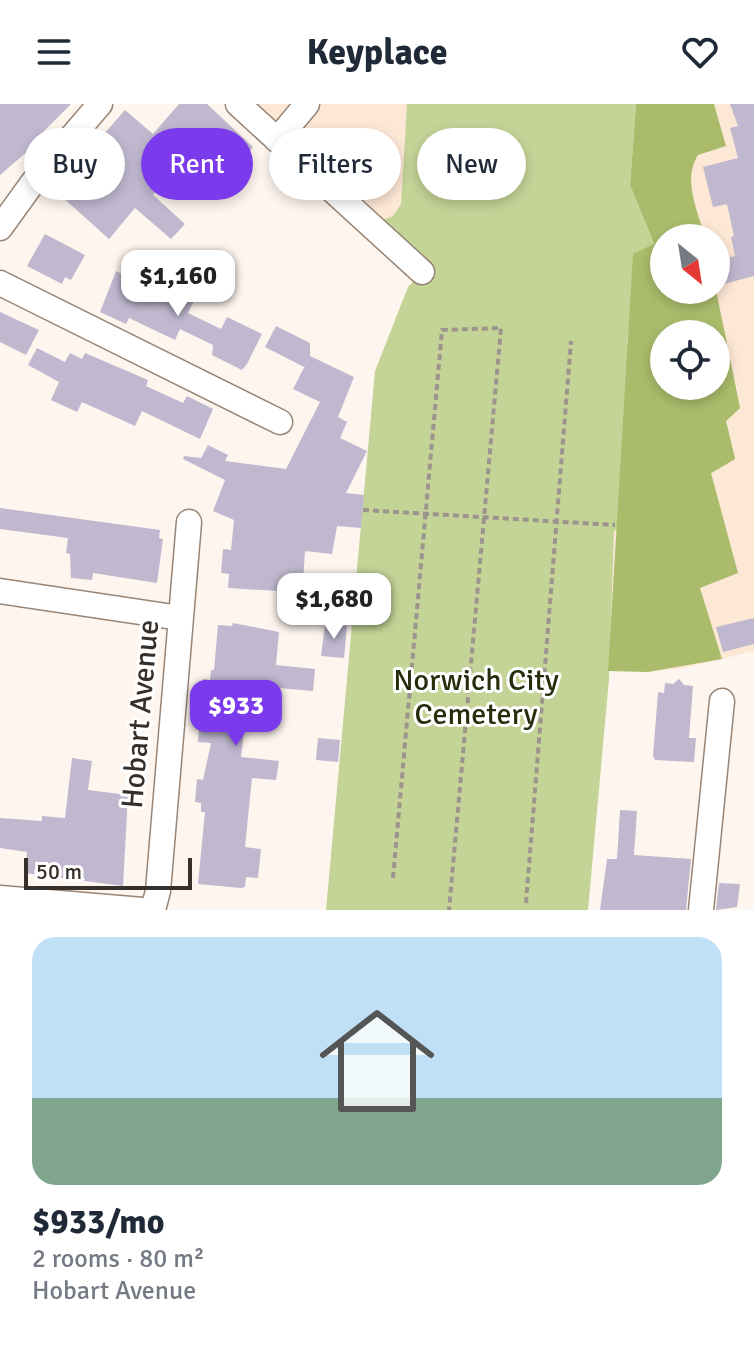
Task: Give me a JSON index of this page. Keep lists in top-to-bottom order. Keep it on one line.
{"streets":{"street":["Hobart Avenue"]},"parks":["Norwich City Cemetery"],"scale_bar":"50 m","north":"bottom right","page":{"header":"Keyplace","chip":["Buy","Rent","Filters","New"],"price":["$1,160","$1,680","$933"],"scale":"50 m","list":[{"name":"$933/mo","note":"2 rooms · 80 m² · Hobart Avenue"}]}}
